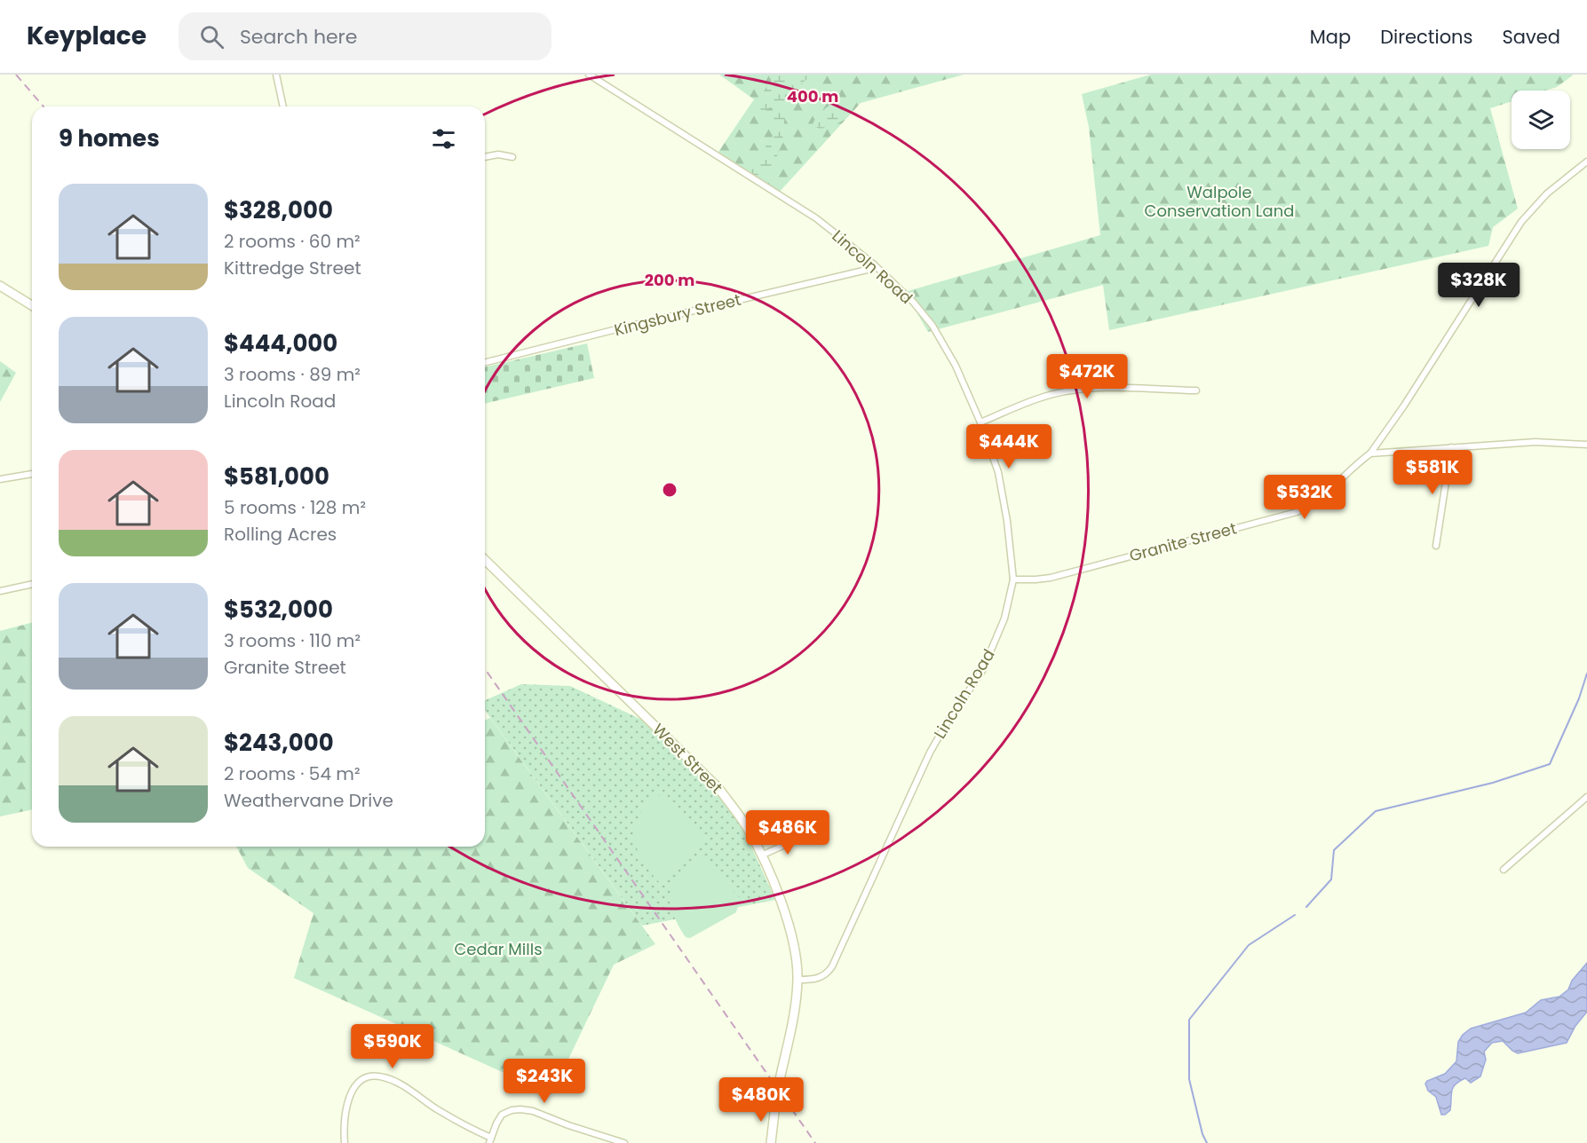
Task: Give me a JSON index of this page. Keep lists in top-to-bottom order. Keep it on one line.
{"streets":{"main road":["West Street"],"street":["Lincoln Road","Kingsbury Street","Granite Street"]},"crossings":[["Lincoln Road","Kingsbury Street"],["Lincoln Road","Granite Street"],["Lincoln Road","West Street"]],"parks":["Walpole Conservation Land","Cedar Mills"],"page":{"header":"Keyplace","search":"Search here","nav":["Map","Directions","Saved"],"heading":"9 homes","list":[{"name":"$328,000","note":"2 rooms · 60 m² · Kittredge Street"},{"name":"$444,000","note":"3 rooms · 89 m² · Lincoln Road"},{"name":"$581,000","note":"5 rooms · 128 m² · Rolling Acres"},{"name":"$532,000","note":"3 rooms · 110 m² · Granite Street"},{"name":"$243,000","note":"2 rooms · 54 m² · Weathervane Drive"}],"price":["$328K","$472K","$444K","$581K","$532K","$486K","$590K","$243K","$480K"]},"rings":["400 m","200 m"]}
